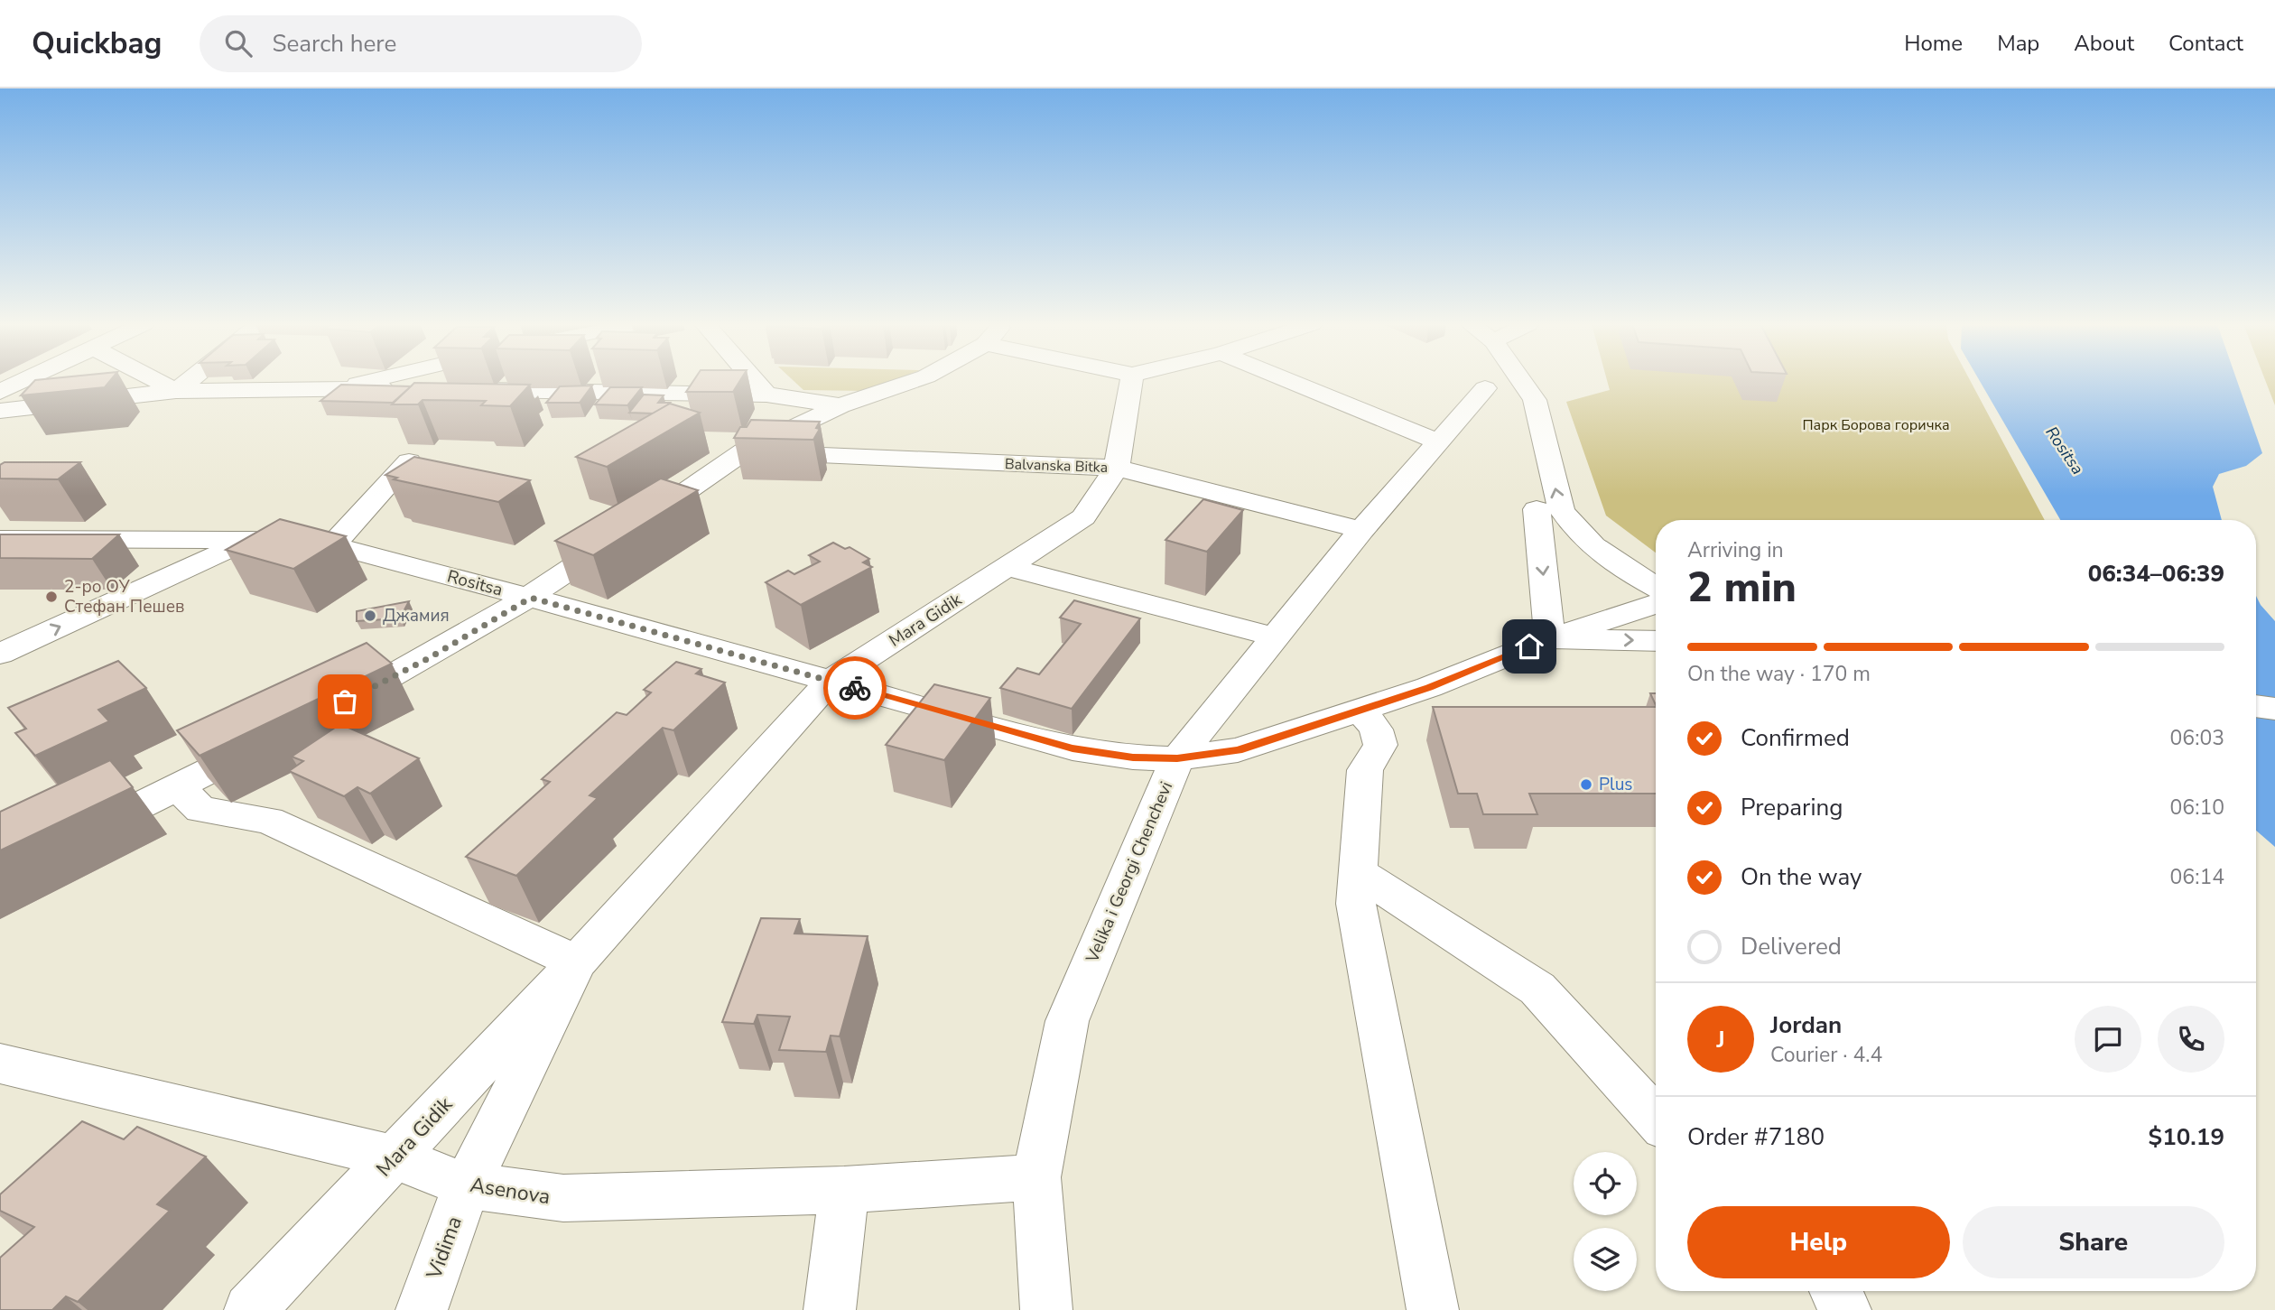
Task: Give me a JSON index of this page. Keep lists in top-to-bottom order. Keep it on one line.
{"streets":{"street":["Balvanska Bitka","Rositsa","Mara Gidik","Velika i Georgi Chenchevi","Asenova","Vidima"]},"crossings":[["Balvanska Bitka","Mara Gidik"],["Balvanska Bitka","Velika i Georgi Chenchevi"],["Rositsa","Mara Gidik"],["Rositsa","Velika i Georgi Chenchevi"],["Mara Gidik","Asenova"],["Mara Gidik","Vidima"],["Velika i Georgi Chenchevi","Asenova"],["Asenova","Vidima"]],"water":["Rositsa"],"parks":["Парк Борова горичка"],"places":["2-ро ОУ Стефан Пешев","Джамия","Plus"],"page":{"header":"Quickbag","search":"Search here","nav":["Home","Map","About","Contact"],"heading":["2 min","Arriving in","06:34–06:39"],"panel":["Jordan","Courier · 4.4","Order #7180","$10.19"],"bar":"On the way · 170 m","list":[["Confirmed","06:03"],["Preparing","06:10"],["On the way","06:14"],"Delivered"],"round":"J","buttons":["Help","Share"]}}
